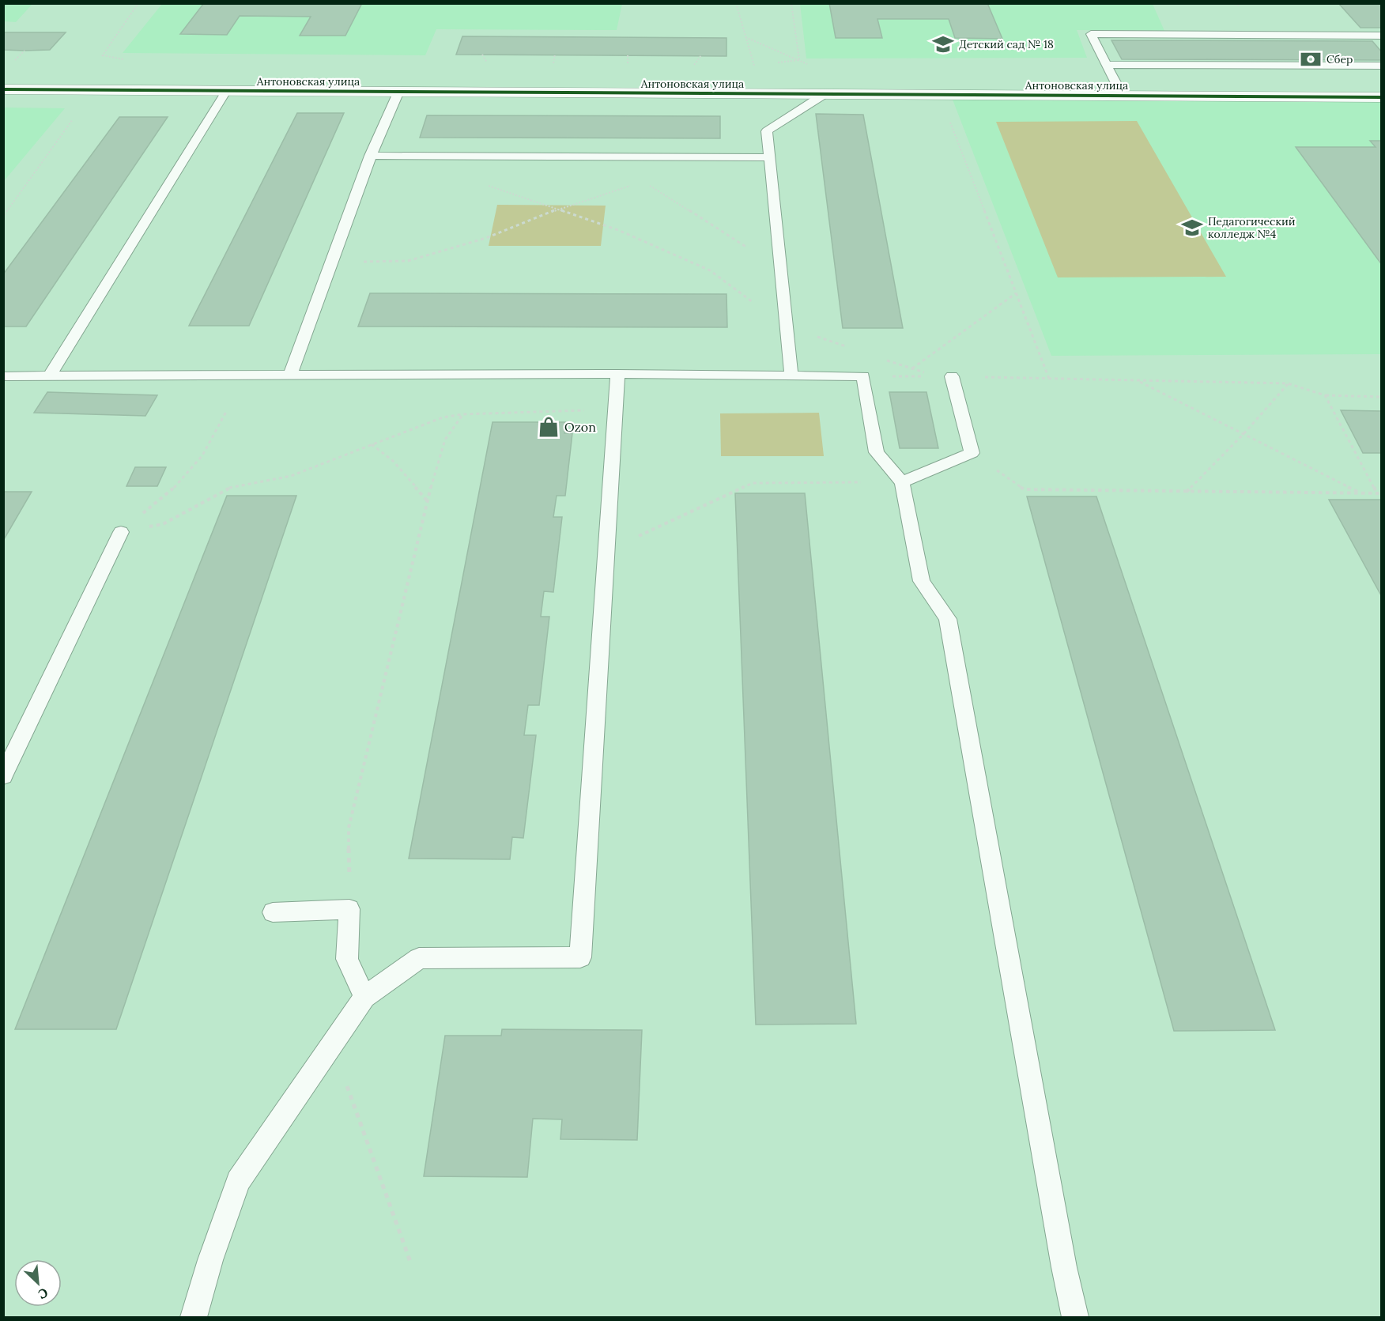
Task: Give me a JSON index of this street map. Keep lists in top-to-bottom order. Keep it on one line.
{"streets":{"street":["Антоновская улица"]},"places":{"school or university":["Детский сад № 18","Педагогический колледж №4"],"bank":["Сбер"],"shop":["Ozon"]},"north":"bottom right"}
